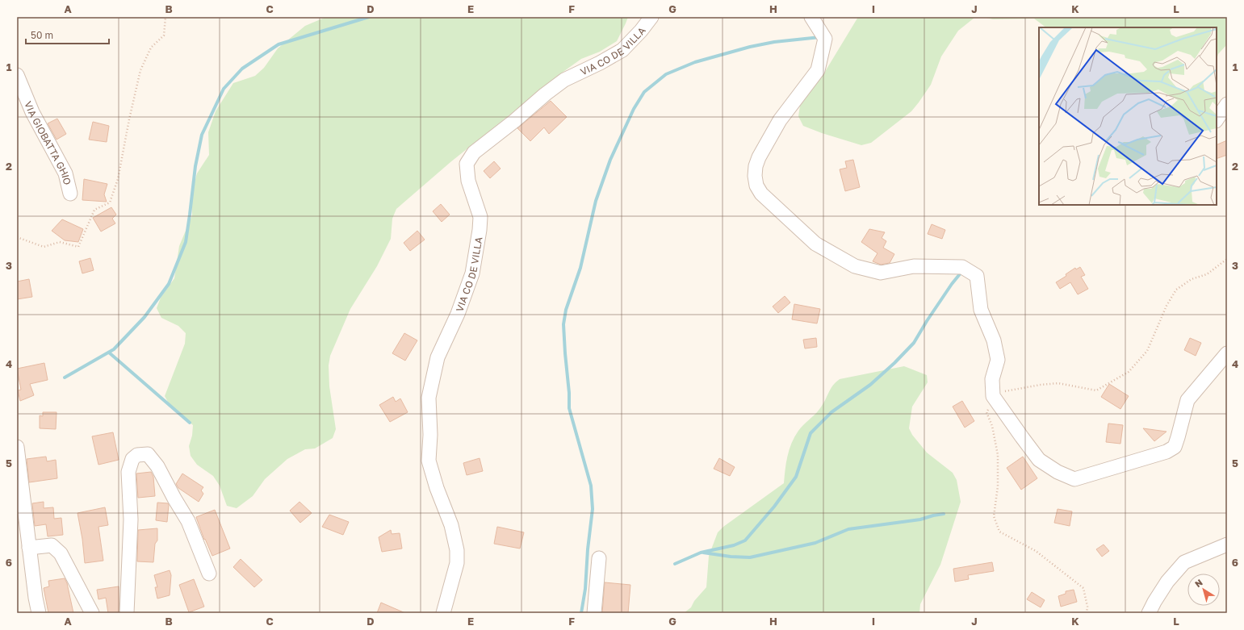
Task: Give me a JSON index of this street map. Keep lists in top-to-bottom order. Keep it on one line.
{"streets":{"street":["VIA CO DE VILLA","VIA GIOBATTA GHIO"]},"scale_bar":"50 m","north":"top left","grid":{"columns":["A","B","C","D","E","F","G","H","I","J","K","L"],"rows":["1","2","3","4","5","6"]}}
